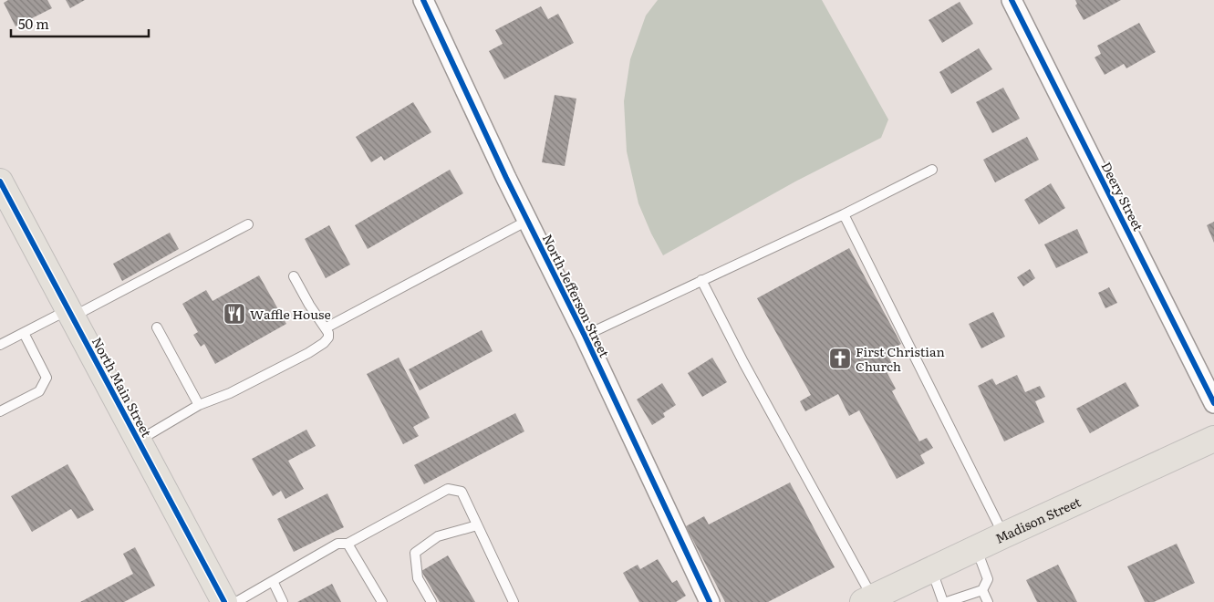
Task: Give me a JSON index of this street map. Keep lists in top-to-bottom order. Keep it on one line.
{"streets":{"main road":["North Main Street","Madison Street"],"street":["Deery Street","North Jefferson Street"]},"places":{"restaurant":["Waffle House"],"church":["First Christian Church"]},"scale_bar":"50 m"}
